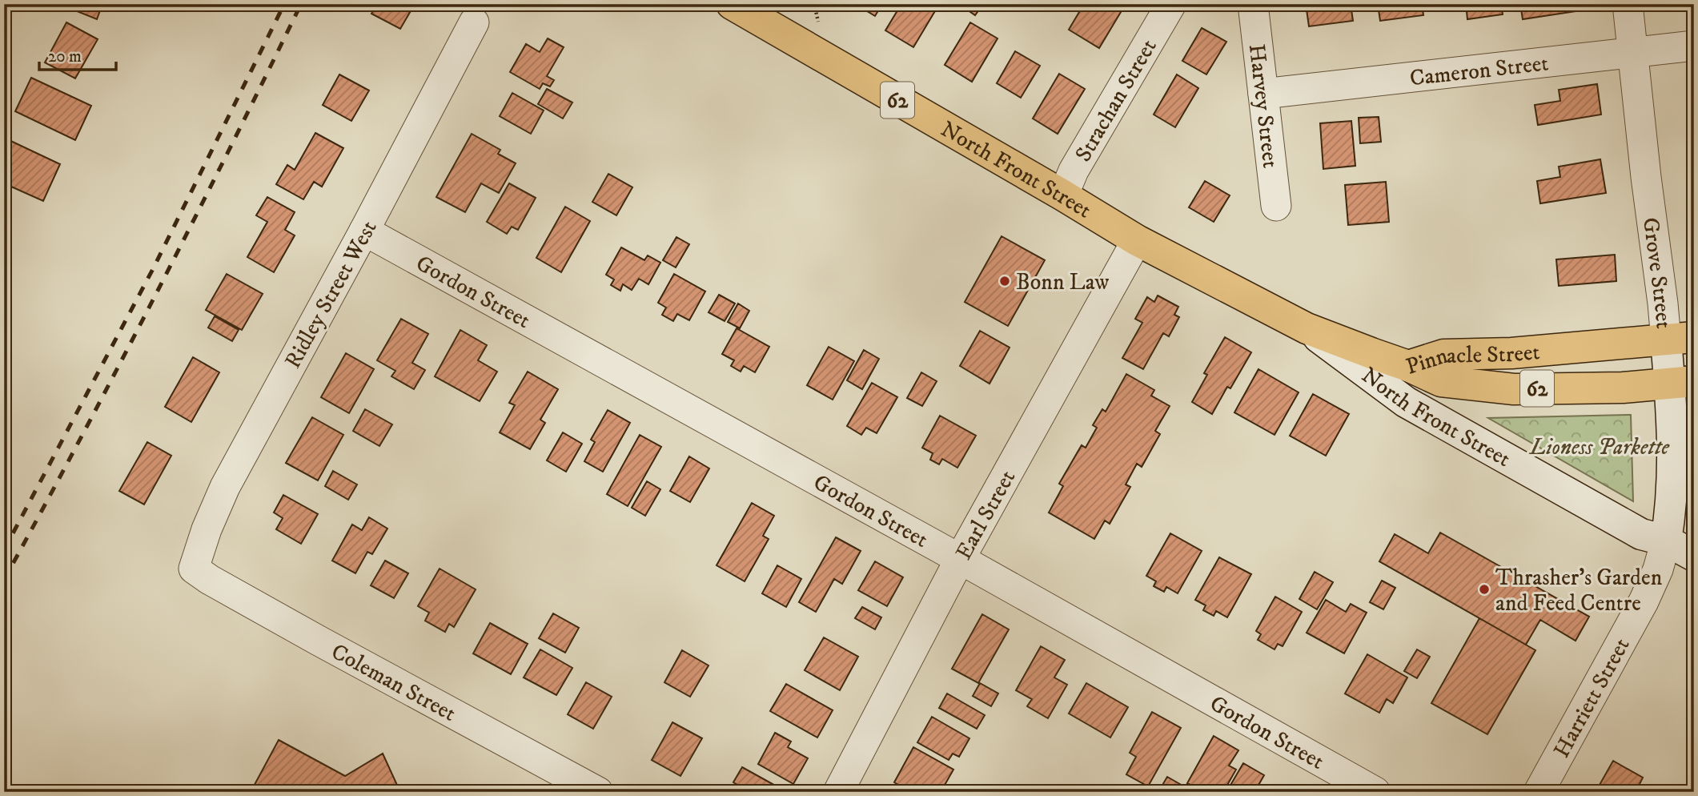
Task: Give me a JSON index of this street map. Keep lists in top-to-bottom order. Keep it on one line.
{"streets":{"main road":["62","North Front Street","Pinnacle Street"],"street":["Cameron Street","Strachan Street","Harvey Street","Grove Street","Gordon Street","Ridley Street West","Earl Street","Coleman Street","Harriett Street"]},"crossings":[["Cameron Street","Harvey Street"],["Cameron Street","Grove Street"],["Strachan Street","North Front Street"],["North Front Street","Grove Street"],["North Front Street","Pinnacle Street"],["North Front Street","Earl Street"],["North Front Street","Harriett Street"],["Grove Street","Pinnacle Street"],["Grove Street","Harriett Street"],["Gordon Street","Ridley Street West"],["Gordon Street","Earl Street"],["Ridley Street West","Coleman Street"]],"parks":["Lioness Parkette"],"places":["Bonn Law","Thrasher's Garden and Feed Centre"],"scale_bar":"20 m"}
